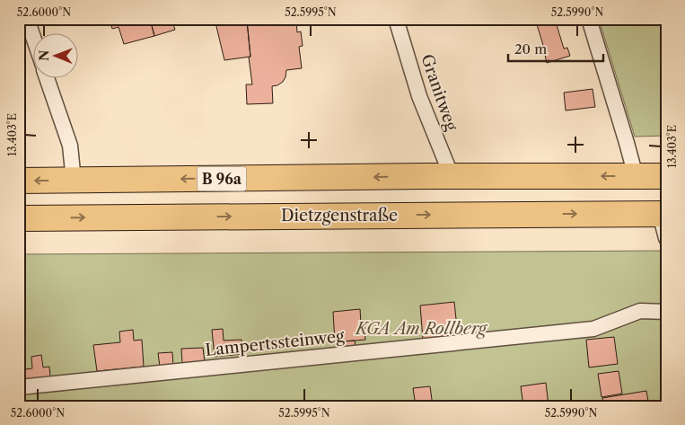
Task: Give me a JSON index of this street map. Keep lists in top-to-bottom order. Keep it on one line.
{"streets":{"main road":["B 96a","Dietzgenstraße"],"lane":["Granitweg","Lampertssteinweg"]},"crossings":[["Granitweg","B 96a"]],"parks":["KGA Am Rollberg"],"scale_bar":"20 m","north":"left","coordinates":["52.6000°N","52.5995°N","52.5990°N","13.403°E"]}
